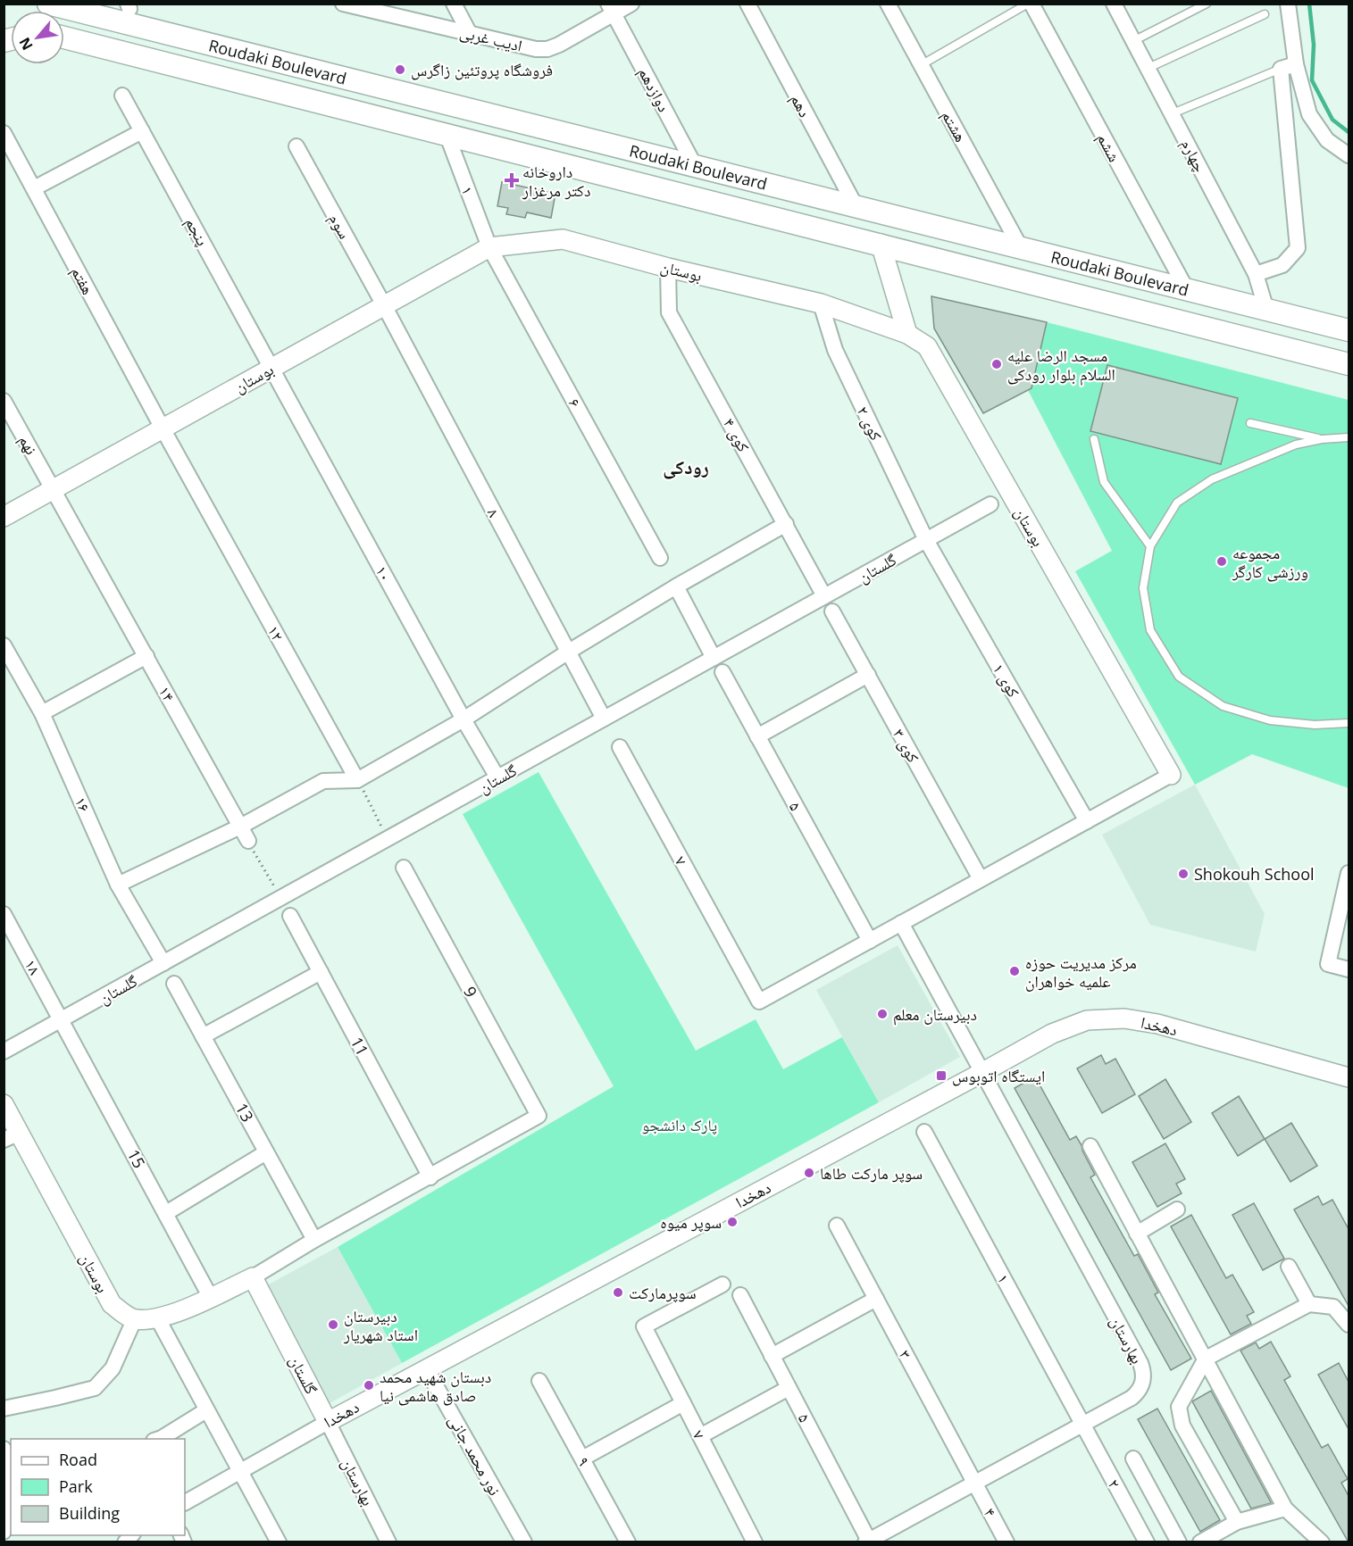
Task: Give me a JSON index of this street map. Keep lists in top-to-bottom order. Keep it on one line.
{"streets":{"main road":["Roudaki Boulevard"],"street":["ادیب غربی","دوازدهم","دهم","هشتم","ششم","چهارم","۱","سوم","پنجم","بوستان","هفتم","۶","کوی ۲","کوی ۴","نهم","۸","گلستان","۱۰","۱۲","کوی ۱","۱۴","کوی ۳","۱۶","۵","۷","۱۸","9","دهخدا","11","13","15","بهارستان","۳","نور محمد جانی","۹","۲","۴"]},"crossings":[["ادیب غربی","دوازدهم"],["Roudaki Boulevard","دوازدهم"],["Roudaki Boulevard","دهم"],["Roudaki Boulevard","هشتم"],["Roudaki Boulevard","ششم"],["Roudaki Boulevard","چهارم"],["Roudaki Boulevard","۱"],["۱","بوستان"],["۱","۶"],["۱","بهارستان"],["۱","۲"],["سوم","بوستان"],["سوم","۸"],["پنجم","بوستان"],["پنجم","۱۰"],["بوستان","هفتم"],["بوستان","۶"],["بوستان","کوی ۲"],["بوستان","کوی ۴"],["بوستان","نهم"],["بوستان","۸"],["بوستان","۱۰"],["بوستان","۱۲"],["بوستان","۱۴"],["هفتم","۱۲"],["کوی ۲","گلستان"],["کوی ۲","کوی ۱"],["کوی ۴","گلستان"],["نهم","۱۴"],["۸","گلستان"],["گلستان","۱۰"],["گلستان","کوی ۱"],["گلستان","۱۶"],["گلستان","۱۸"],["گلستان","دهخدا"],["گلستان","15"],["گلستان","بهارستان"],["۵","۷"],["۵","بهارستان"],["۱۸","15"],["9","11"],["دهخدا","بهارستان"],["دهخدا","نور محمد جانی"],["بهارستان","۳"],["بهارستان","۲"],["بهارستان","۴"],["۳","۴"]],"districts":["رودکی"],"parks":["پارک دانشجو"],"places":{"other":["فروشگاه پروتئین زاگرس","مسجد الرضا علیه السلام بلوار رودکی","مجموعه ورزشی کارگر","Shokouh School","مرکز مدیریت حوزه علمیه خواهران","دبیرستان معلم","سوپر مارکت طاها","سوپر میوه","سوپرمارکت","دبیرستان استاد شهریار","دبستان شهید محمد صادق هاشمی نیا"],"health":["داروخانه دکتر مرغزار"],"transit":["ایستگاه اتوبوس"]},"legend":["Road","Park","Building"],"north":"bottom left"}
